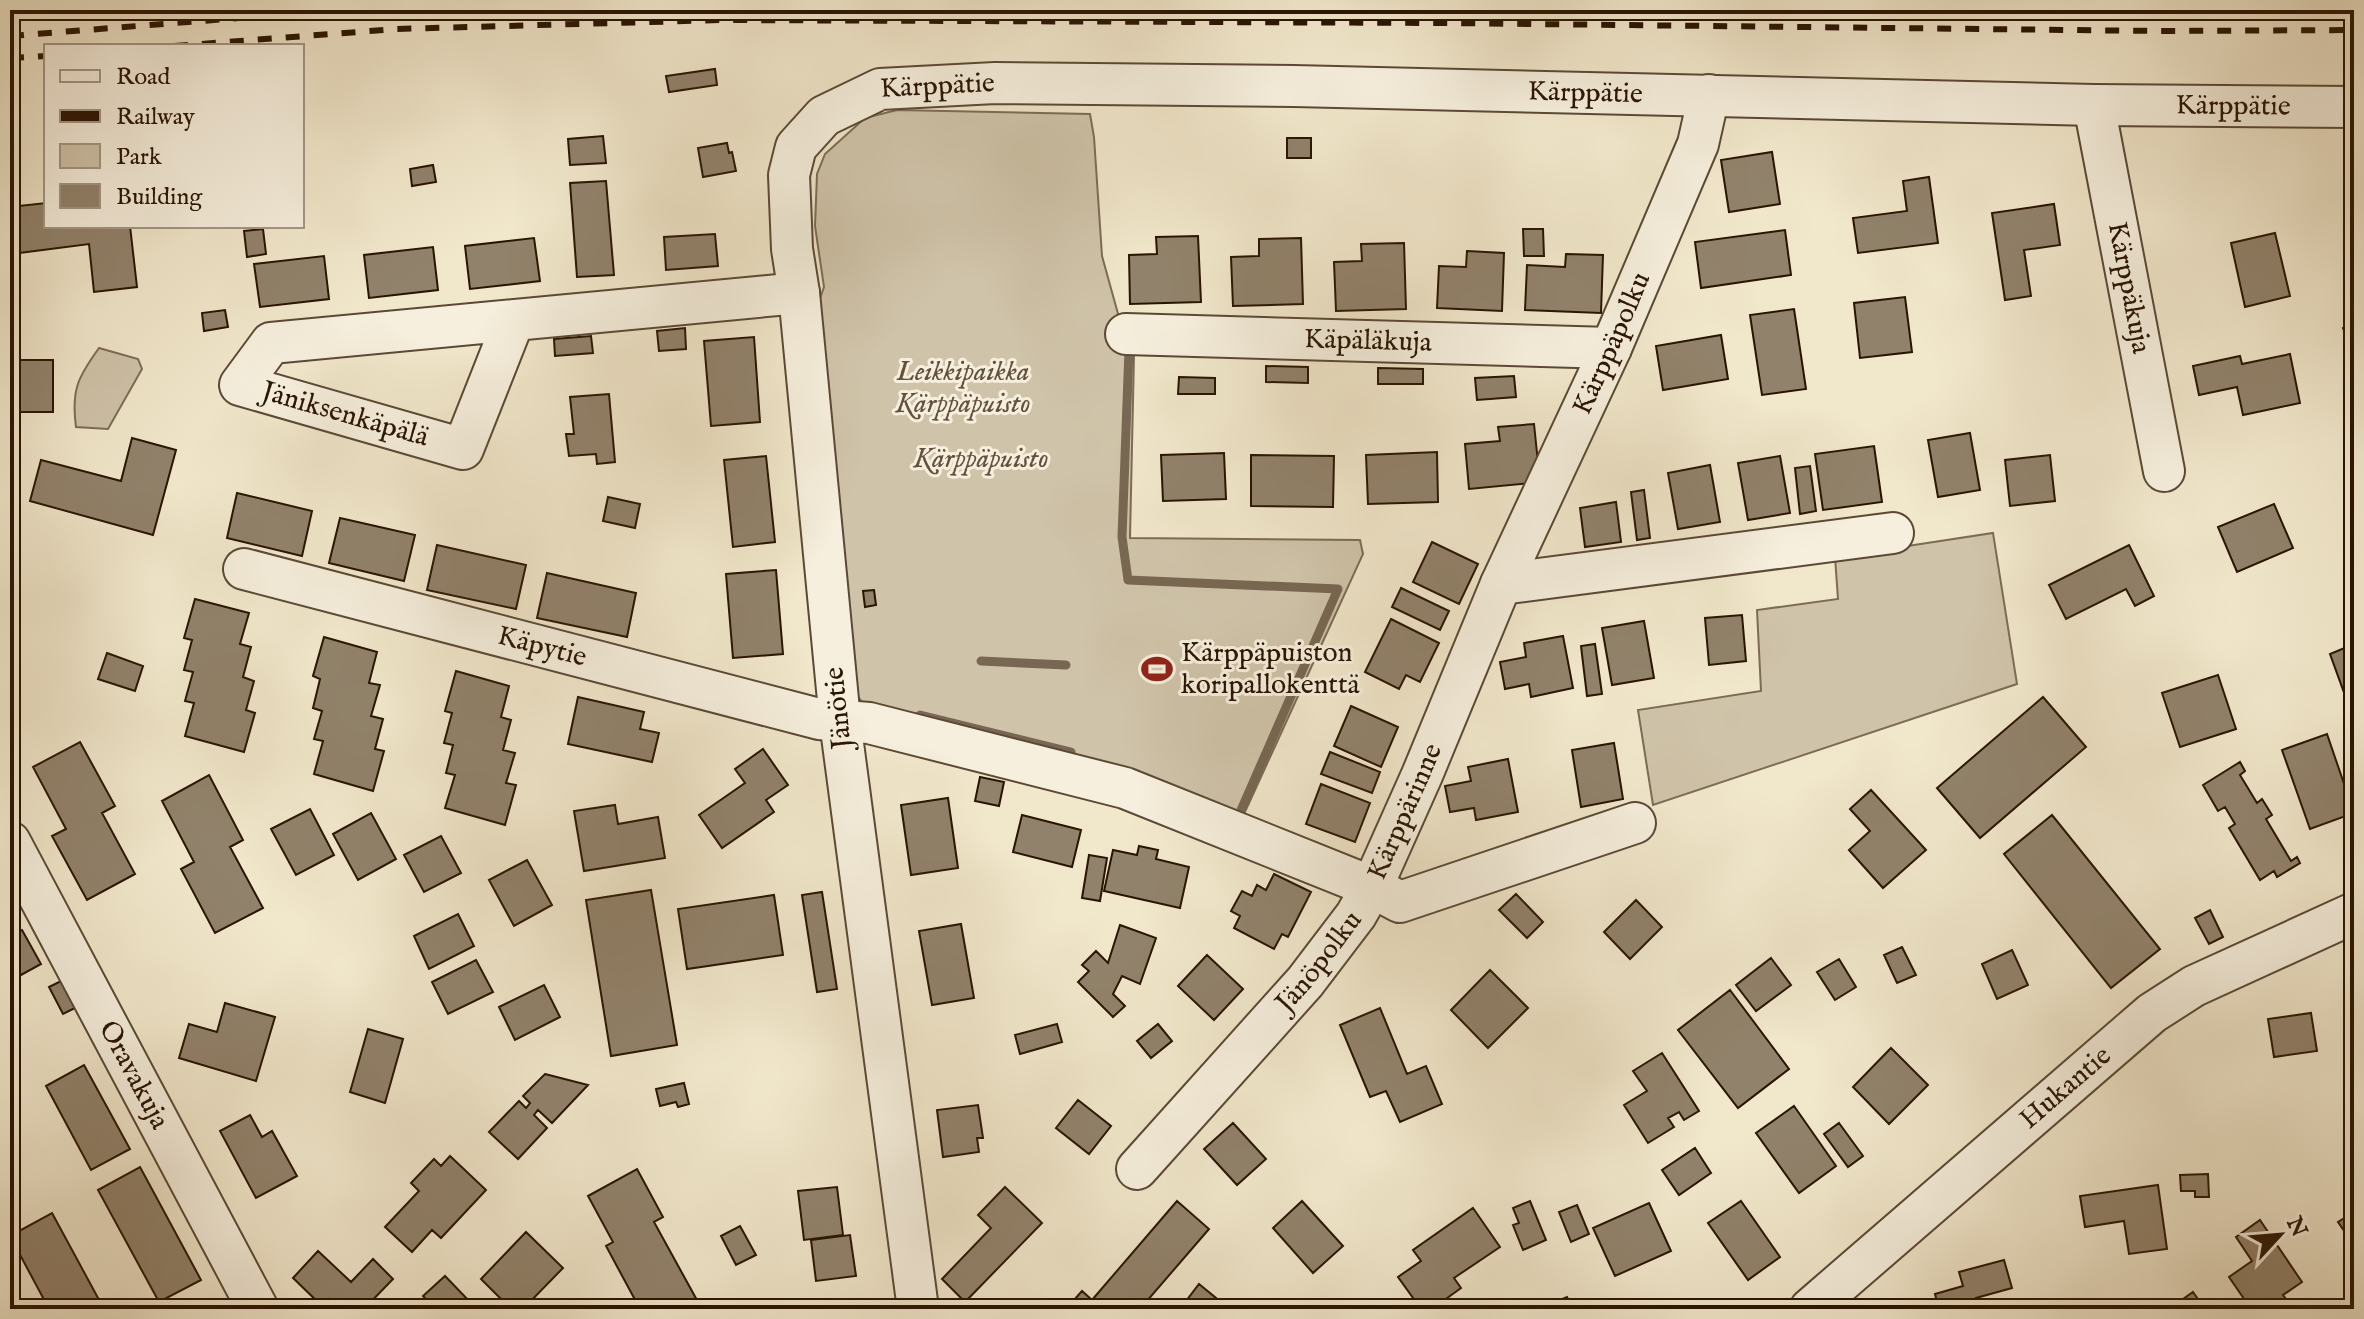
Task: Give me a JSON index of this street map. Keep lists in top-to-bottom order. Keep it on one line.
{"streets":{"street":["Kärppätie","Kärppäkuja","Käpäläkuja","Kärppäpolku","Jäniksenkäpälä","Käpytie","Jänötie","Kärppärinne","Jänöpolku","Oravakuja","Hukantie"]},"crossings":[["Kärppätie","Kärppäkuja"],["Kärppätie","Kärppäpolku"],["Kärppätie","Jänötie"],["Käpäläkuja","Kärppäpolku"],["Kärppäpolku","Kärppärinne"],["Jäniksenkäpälä","Jänötie"],["Käpytie","Jänötie"],["Käpytie","Kärppärinne"],["Jänötie","Kärppärinne"],["Kärppärinne","Jänöpolku"]],"parks":["Leikkipaikka Kärppäpuisto","Kärppäpuisto"],"places":{"sports":["Kärppäpuiston koripallokenttä"]},"legend":["Road","Railway","Park","Building"],"north":"top right"}
